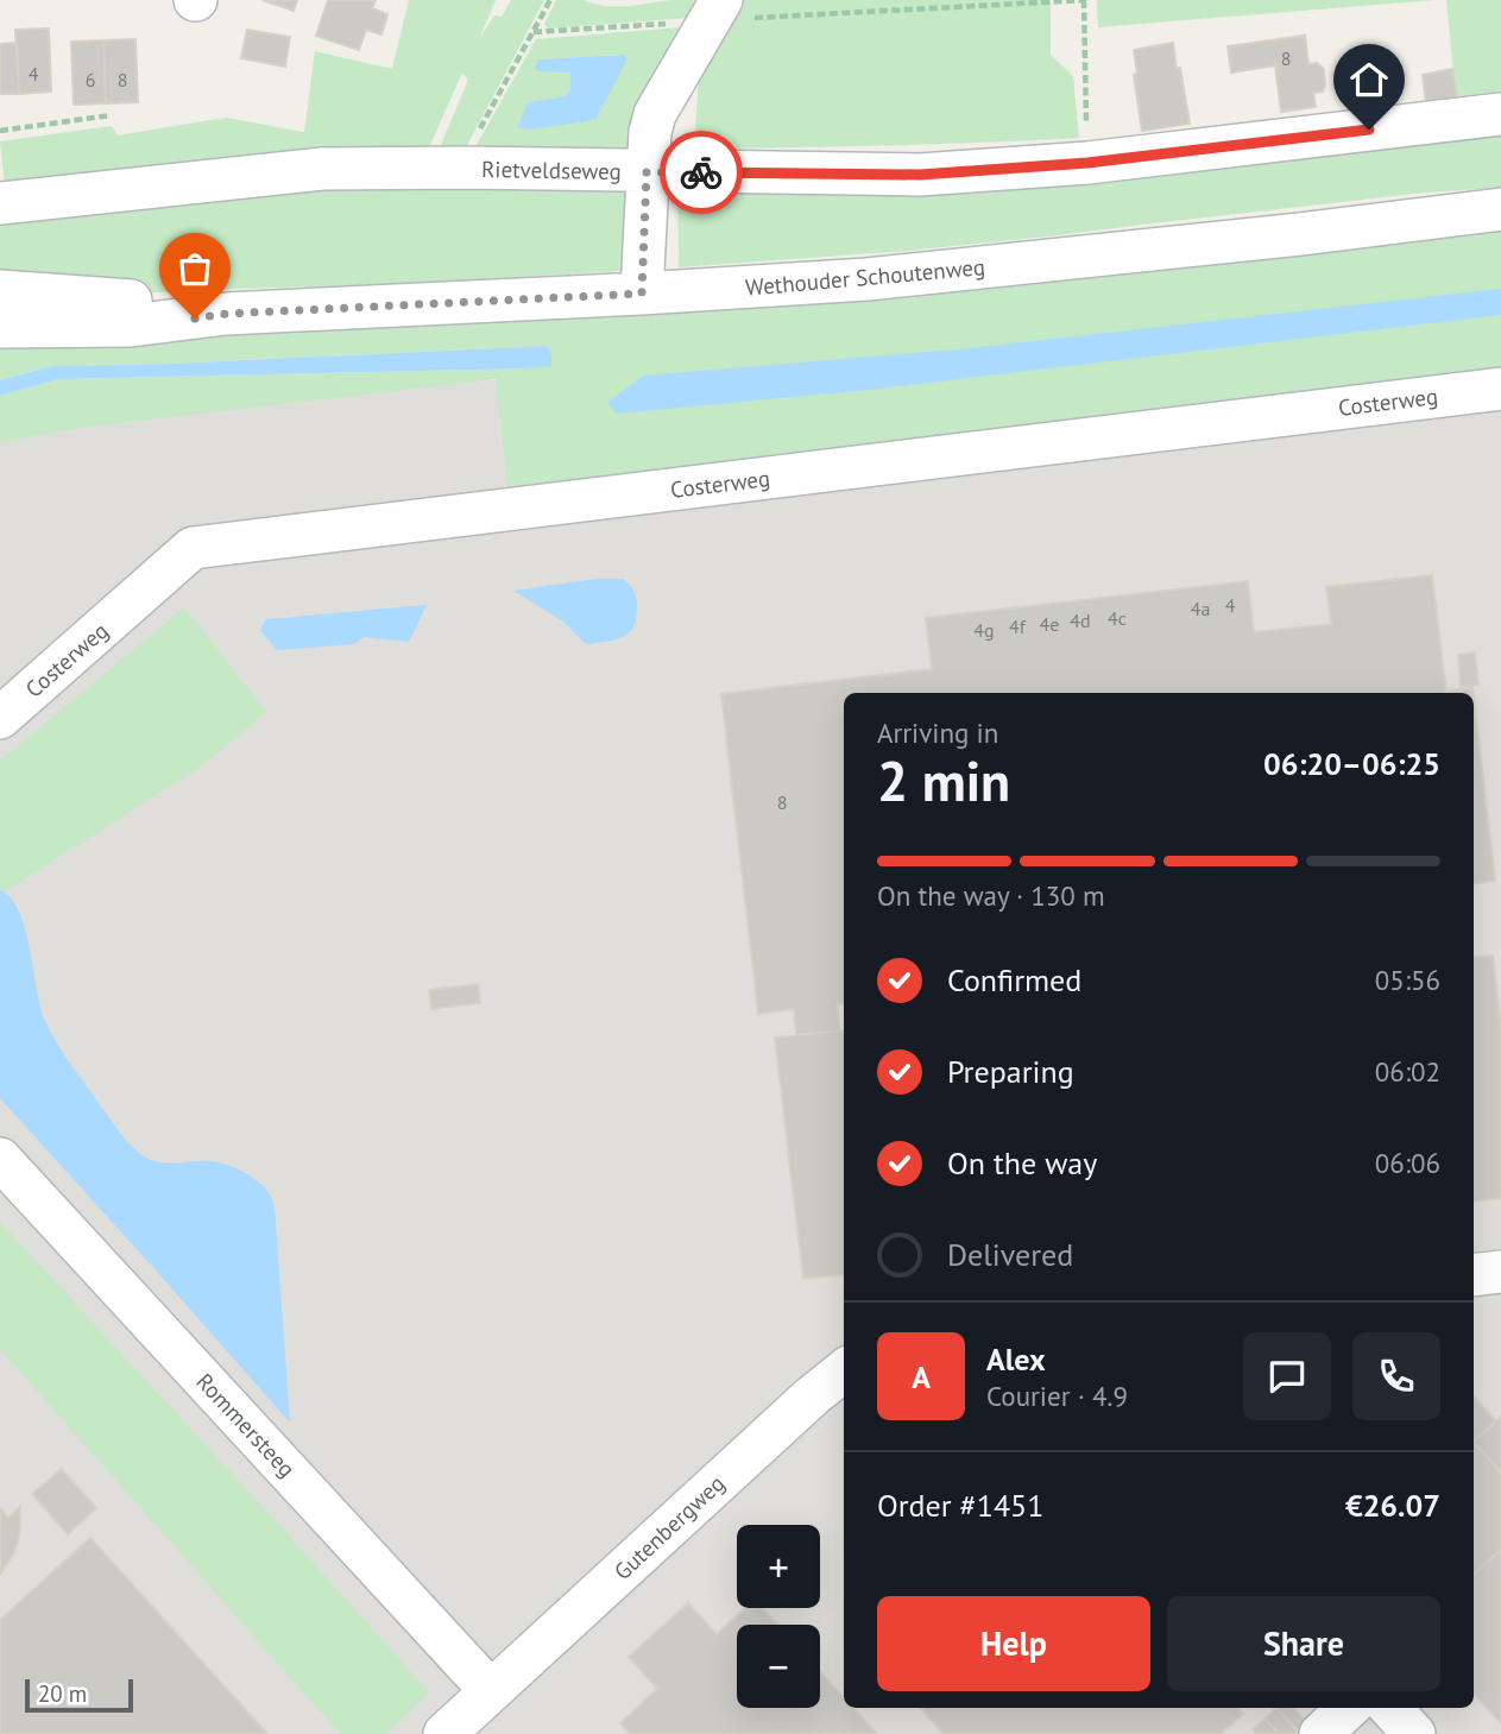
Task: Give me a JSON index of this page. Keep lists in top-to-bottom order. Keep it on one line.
{"streets":{"street":["Rietveldseweg","Wethouder Schoutenweg","Costerweg","Rommersteeg","Gutenbergweg"]},"crossings":[["Rommersteeg","Gutenbergweg"]],"house_numbers":["8","4","6","8","4","4a","4c","4d","4e","4f","4g","8"],"scale_bar":"20 m","page":{"heading":["2 min","Arriving in","06:20–06:25"],"panel":["Alex","Courier · 4.9","Order #1451","€26.07"],"bar":"On the way · 130 m","list":[["Confirmed","05:56"],["Preparing","06:02"],["On the way","06:06"],"Delivered"],"round":"A","map_buttons":["+","−"],"buttons":["Help","Share"],"scale":"20 m"}}
